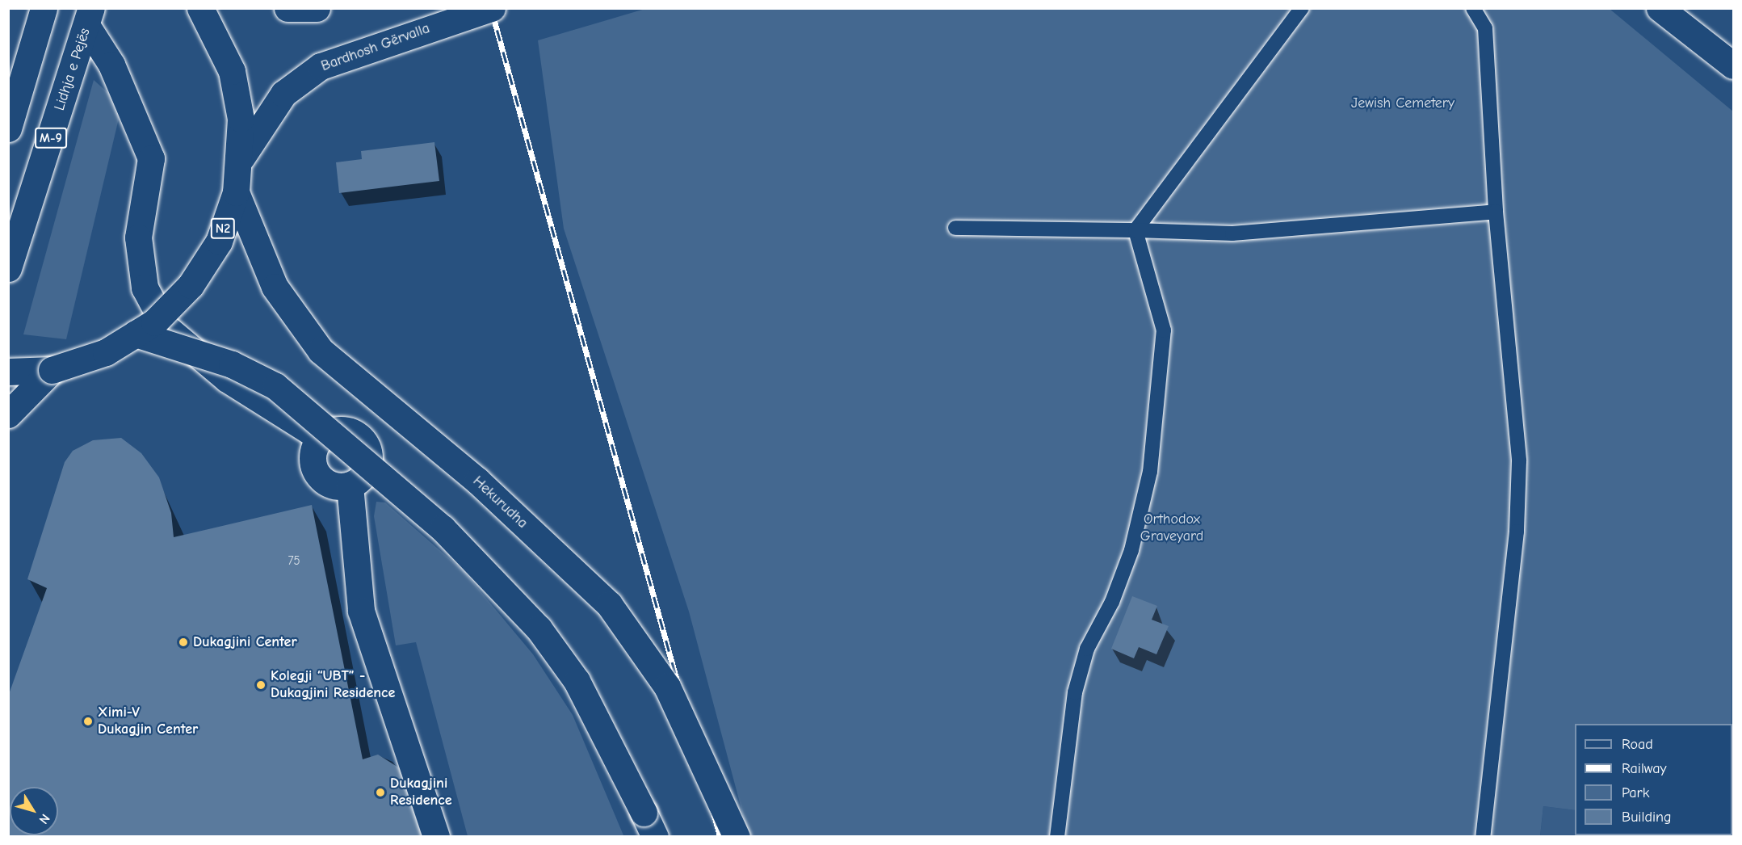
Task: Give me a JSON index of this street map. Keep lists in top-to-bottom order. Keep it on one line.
{"streets":{"main road":["Bardhosh Gërvalla","Lidhja e Pejës","M-9","N2","Hekurudha"]},"crossings":[["Bardhosh Gërvalla","N2"],["N2","Hekurudha"]],"parks":["Jewish Cemetery","Orthodox Graveyard"],"places":["Dukagjini Center","Kolegji “UBT” - Dukagjini Residence","Ximi-V Dukagjin Center","Dukagjini Residence"],"house_numbers":["75"],"legend":["Road","Railway","Park","Building"],"north":"bottom right"}
